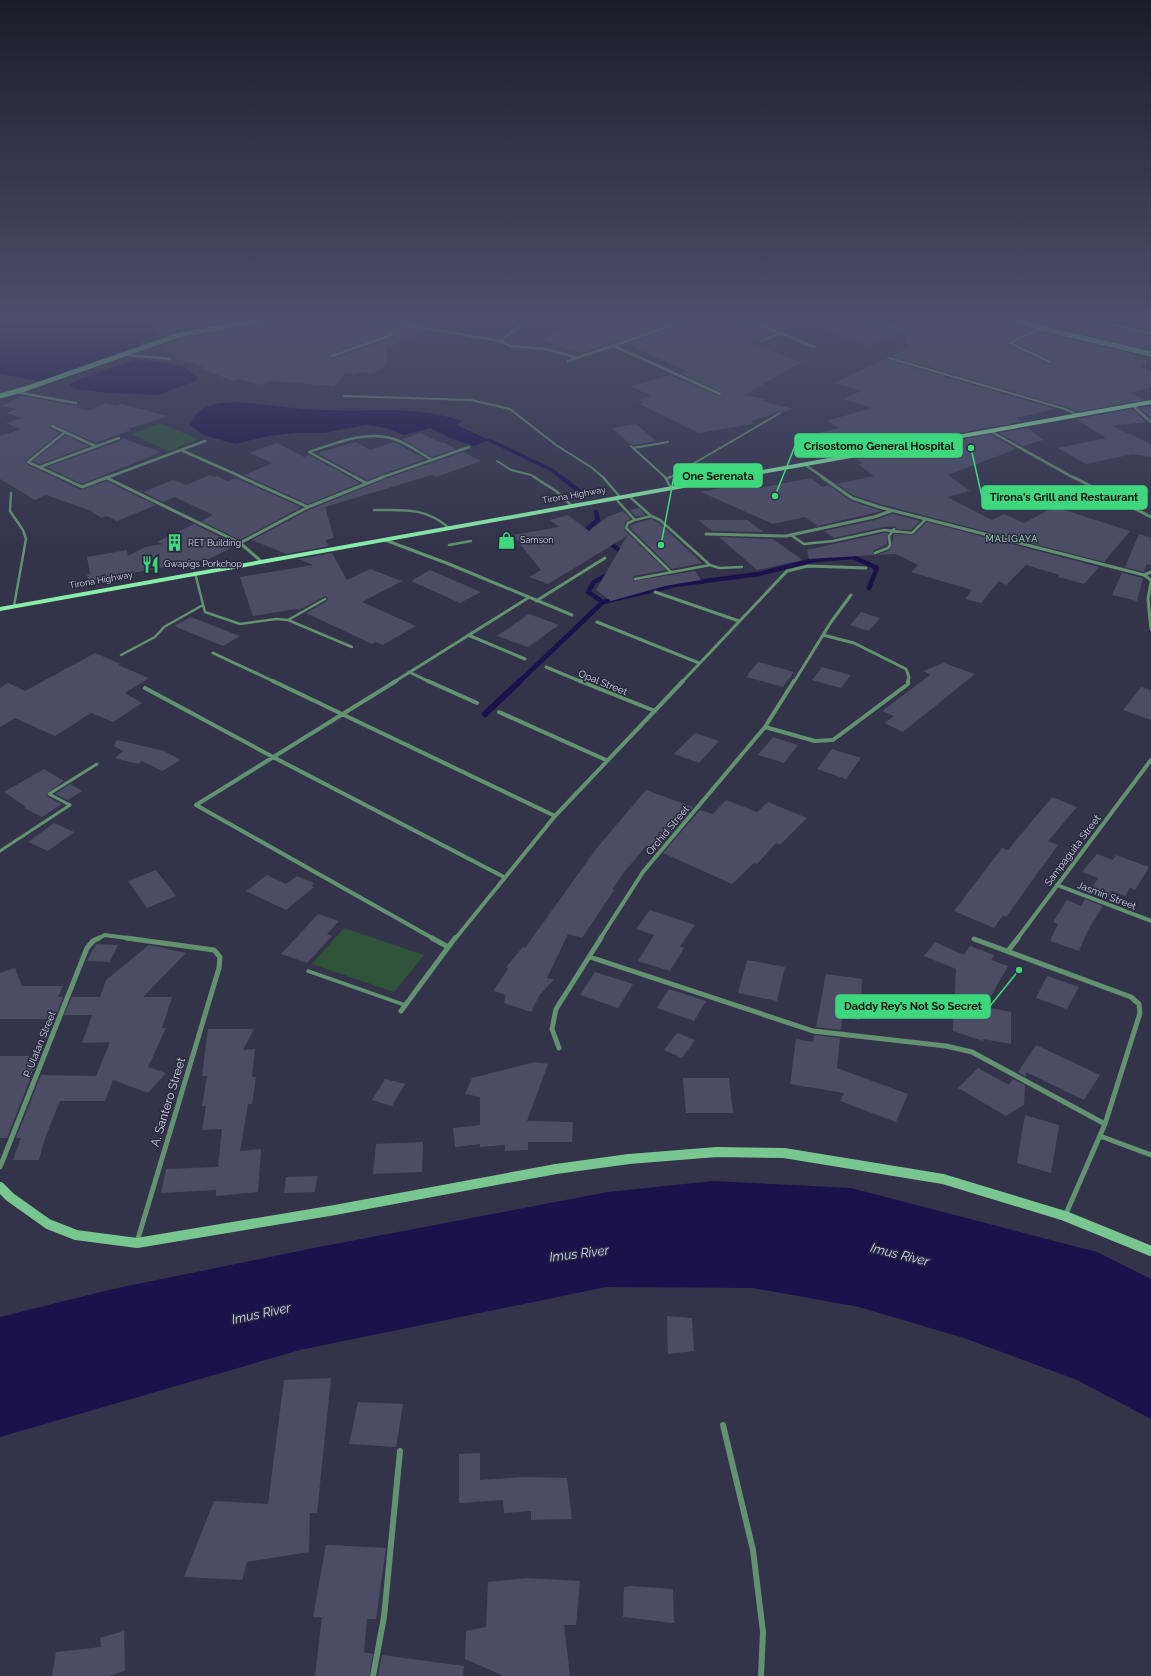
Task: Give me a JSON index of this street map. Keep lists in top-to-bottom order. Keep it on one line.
{"streets":{"main road":["Tirona Highway"],"street":["Opal Street","Orchid Street","Sampaguita Street","Jasmin Street","P. Ulatan Street","A. Santero Street"]},"crossings":[["Sampaguita Street","Jasmin Street"],["P. Ulatan Street","A. Santero Street"]],"districts":["MALIGAYA"],"water":["Imus River"],"places":{"other":["Tirona's Grill and Restaurant","Crisostomo General Hospital","One Serenata","Daddy Rey’s Not So Secret"],"shop":["Samson"],"building":["RET Building"],"restaurant":["Gwapigs Porkchop"]}}
